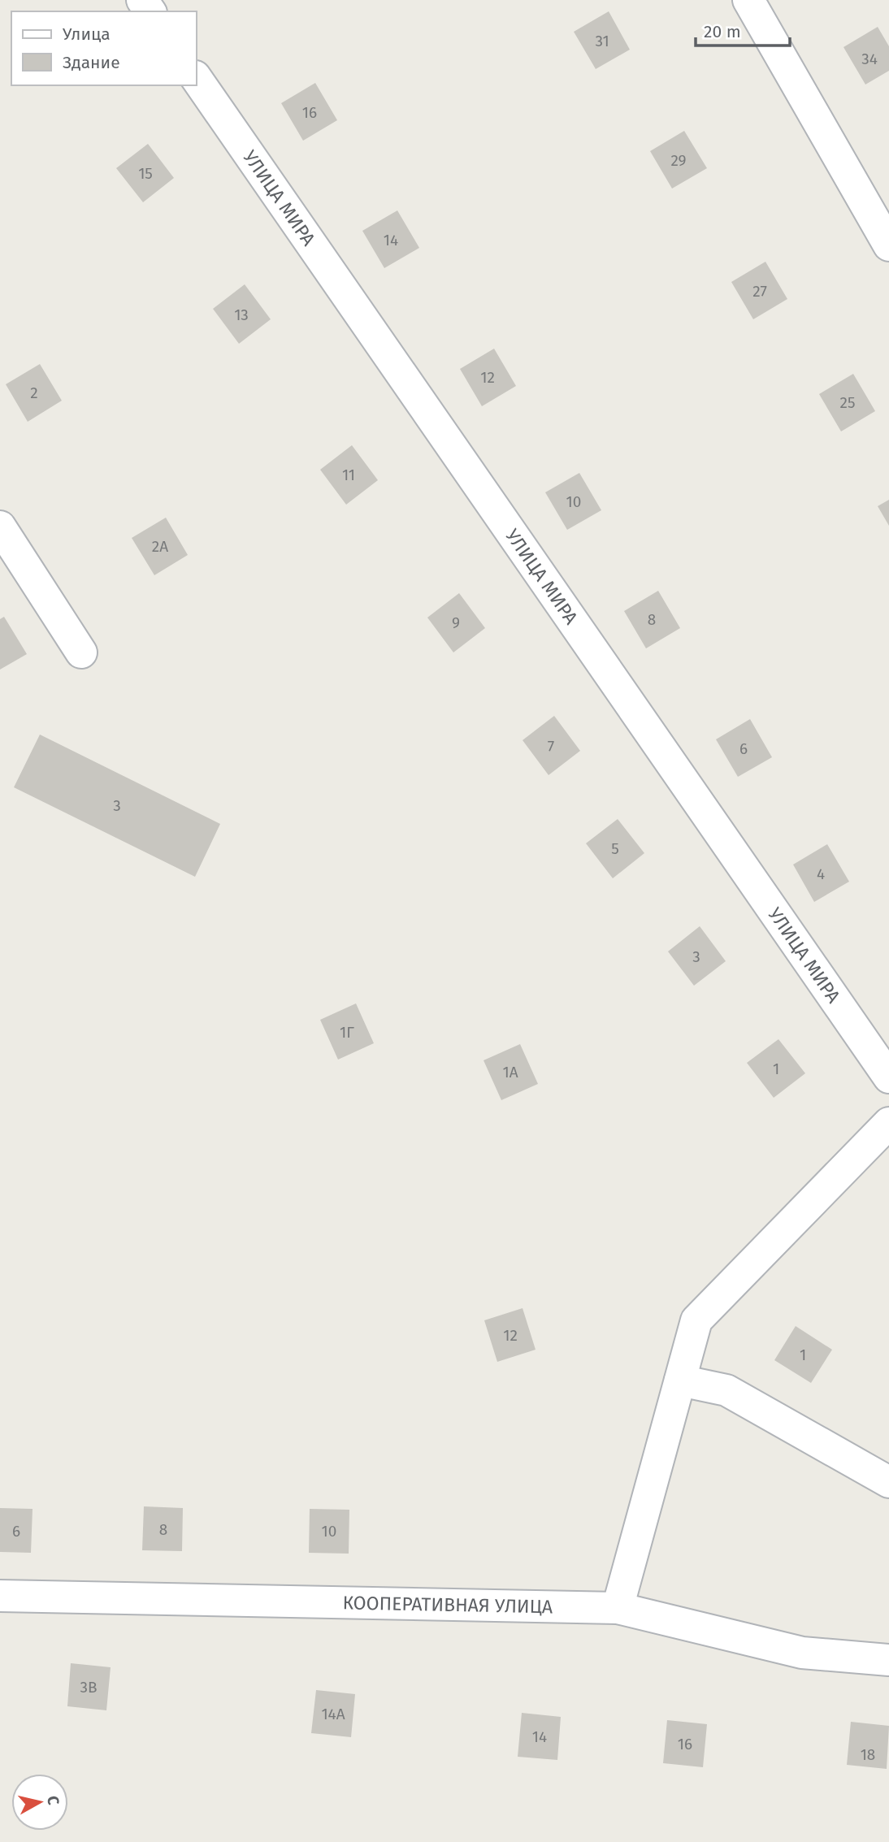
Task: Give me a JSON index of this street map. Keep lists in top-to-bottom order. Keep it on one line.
{"streets":{"street":["УЛИЦА МИРА","КООПЕРАТИВНАЯ УЛИЦА"]},"house_numbers":["31","34","16","29","15","14","27","13","12","2","25","11","10","2А","8","9","7","6","3","5","4","3","1Г","1","1А","12","1","8","6","10","3В","14А","14","16","18"],"legend":["Улица","Здание"],"scale_bar":"20 m","north":"right"}
